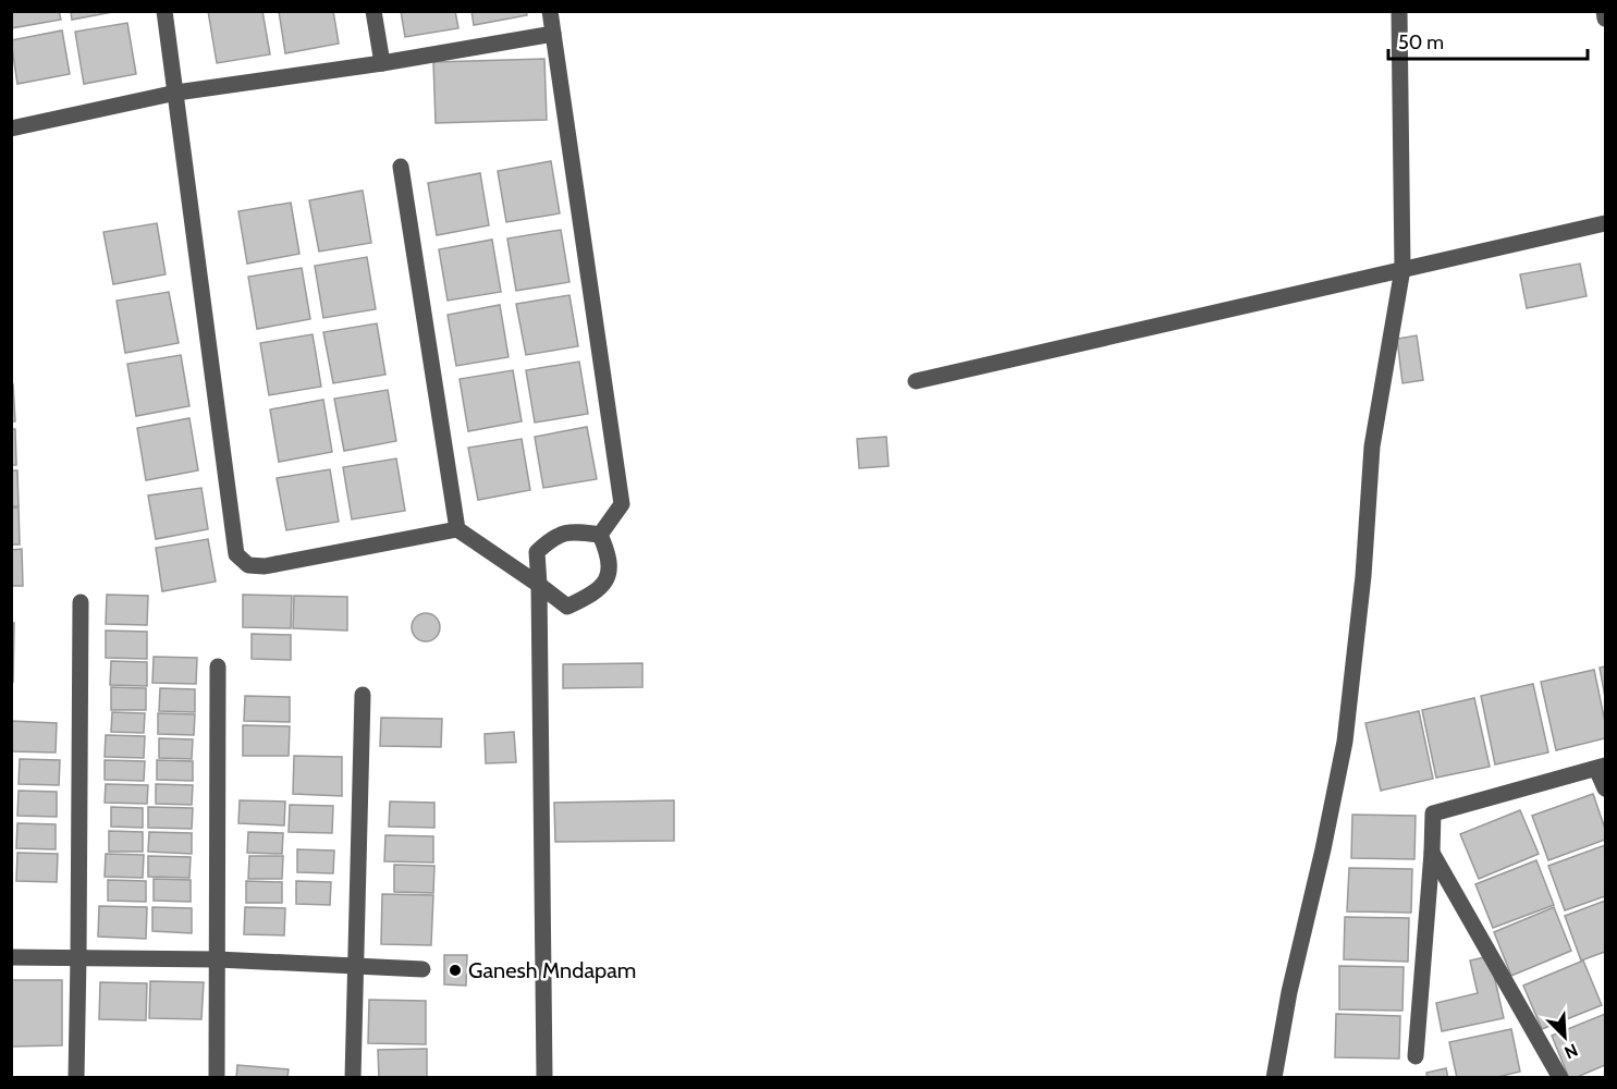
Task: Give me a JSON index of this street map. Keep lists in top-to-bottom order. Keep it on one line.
{"places":["Ganesh Mndapam"],"scale_bar":"50 m","north":"bottom right"}
